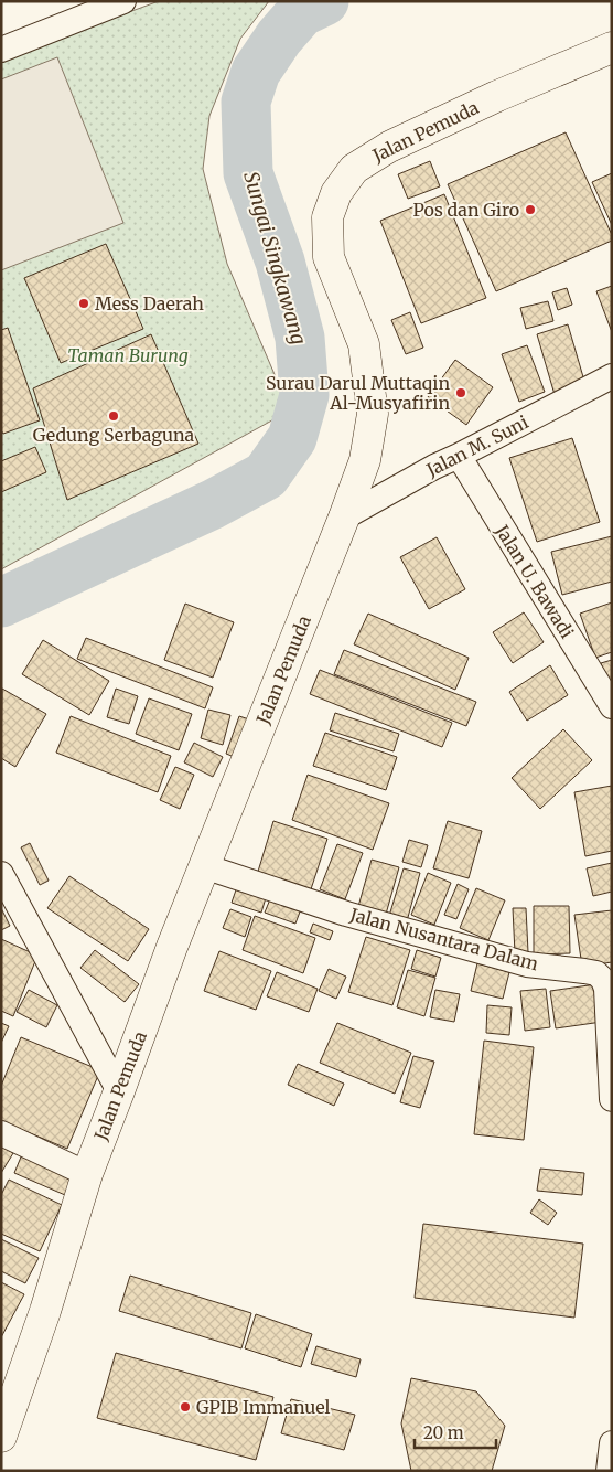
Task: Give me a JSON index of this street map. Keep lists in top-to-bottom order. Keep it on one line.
{"streets":{"main road":["Jalan Pemuda"],"street":["Jalan M. Suni","Jalan U. Bawadi","Jalan Nusantara Dalam"]},"crossings":[["Jalan Pemuda","Jalan M. Suni"],["Jalan Pemuda","Jalan Nusantara Dalam"],["Jalan M. Suni","Jalan U. Bawadi"]],"water":["Sungai Singkawang"],"parks":["Taman Burung"],"places":["Pos dan Giro","Mess Daerah","Surau Darul Muttaqin Al-Musyafirin","Gedung Serbaguna","GPIB Immanuel"],"scale_bar":"20 m"}
